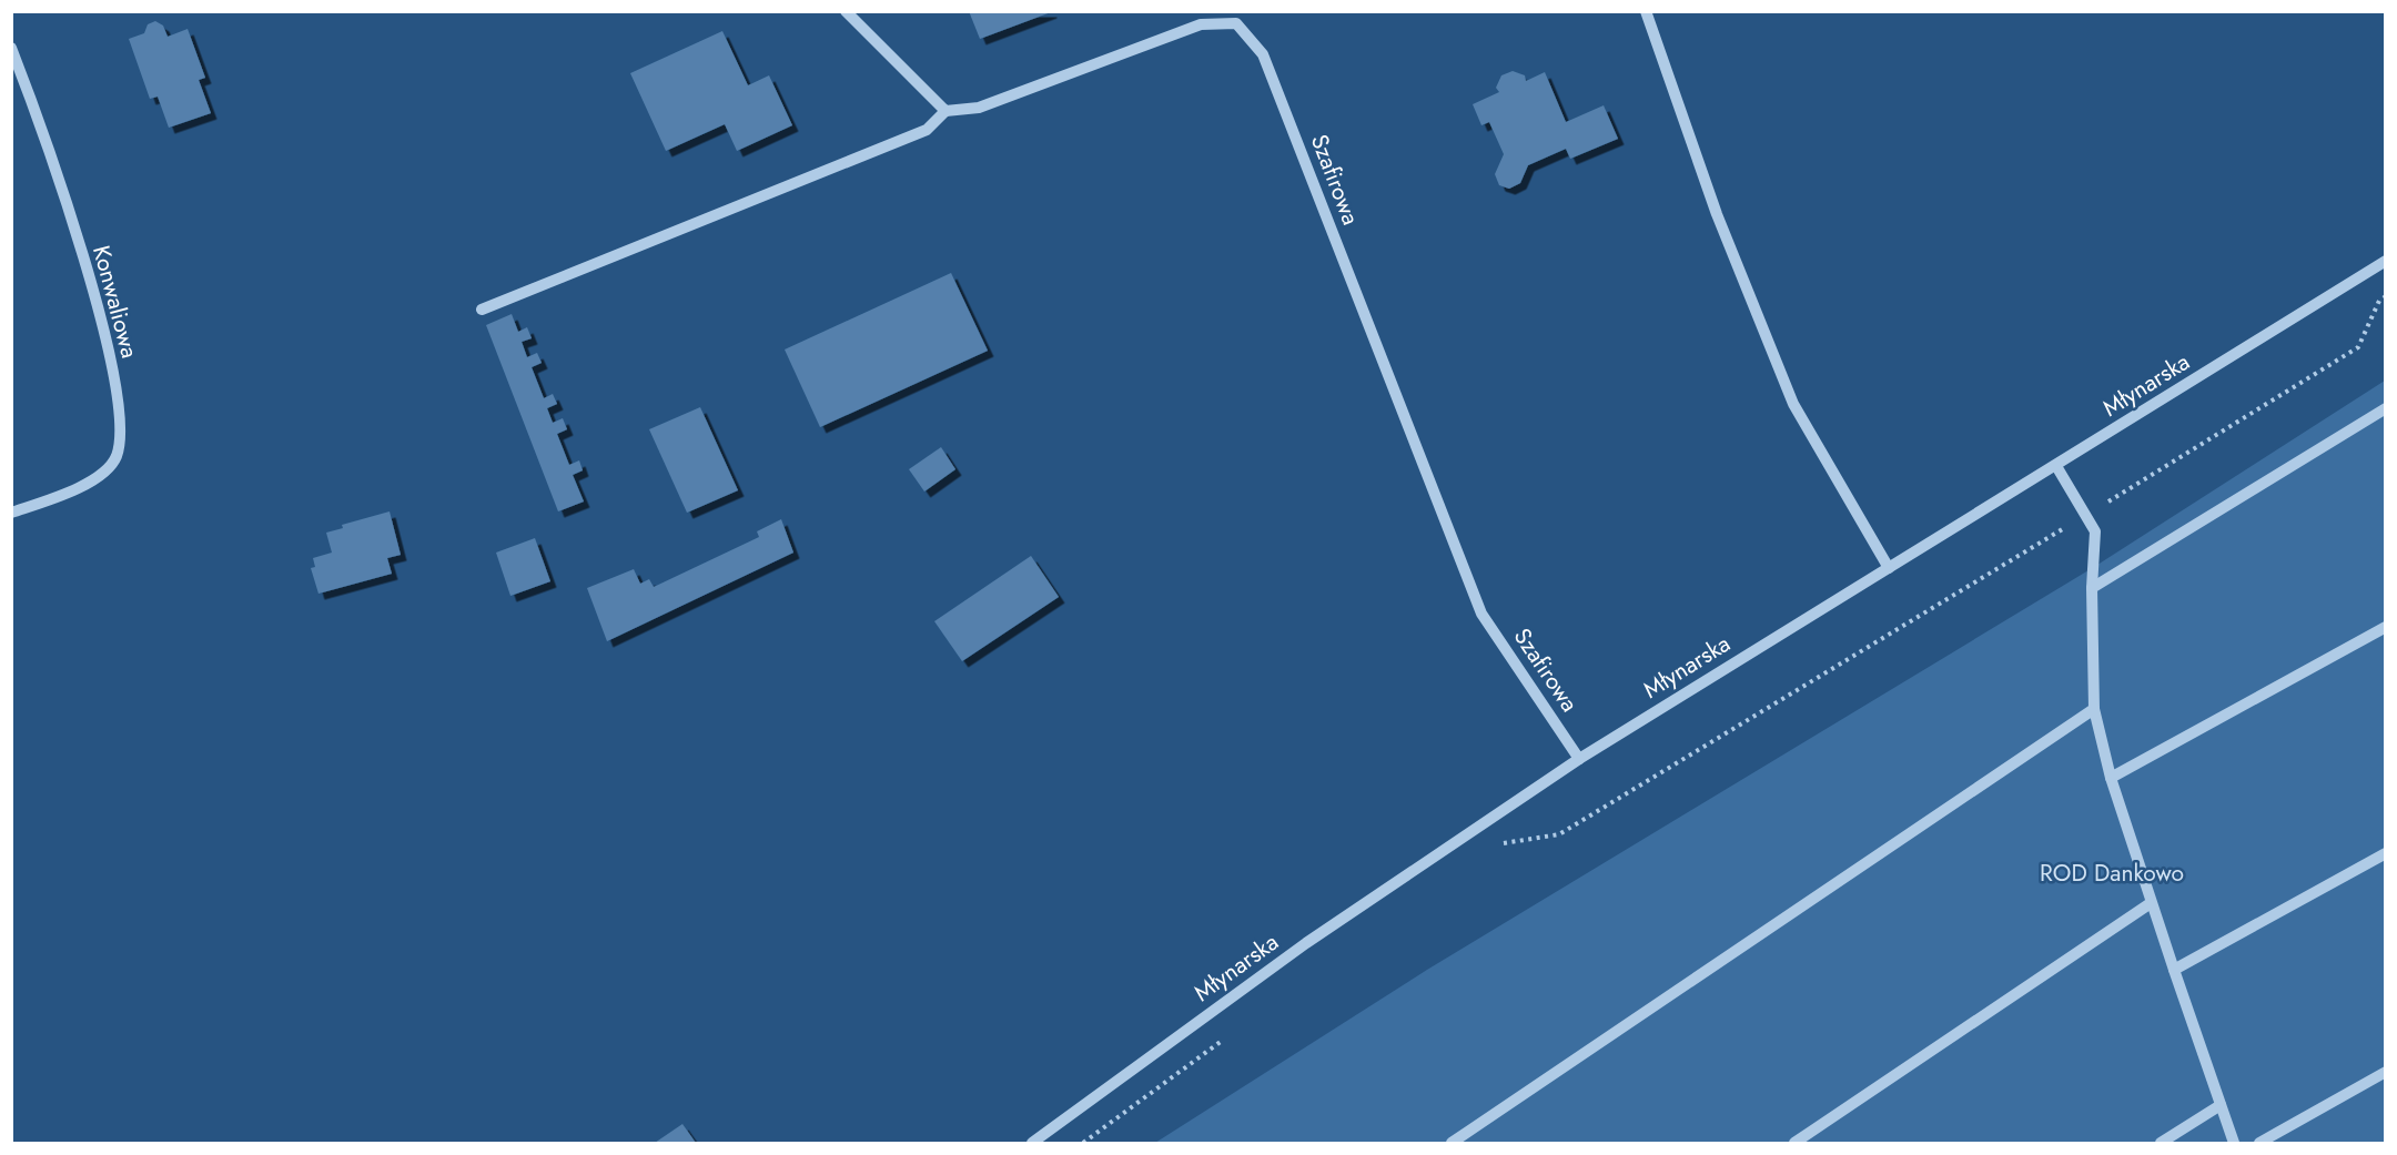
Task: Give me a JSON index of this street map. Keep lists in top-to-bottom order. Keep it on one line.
{"streets":{"street":["Szafirowa","Konwaliowa","Młynarska"]},"crossings":[["Szafirowa","Młynarska"]],"parks":["ROD Dankowo"]}
